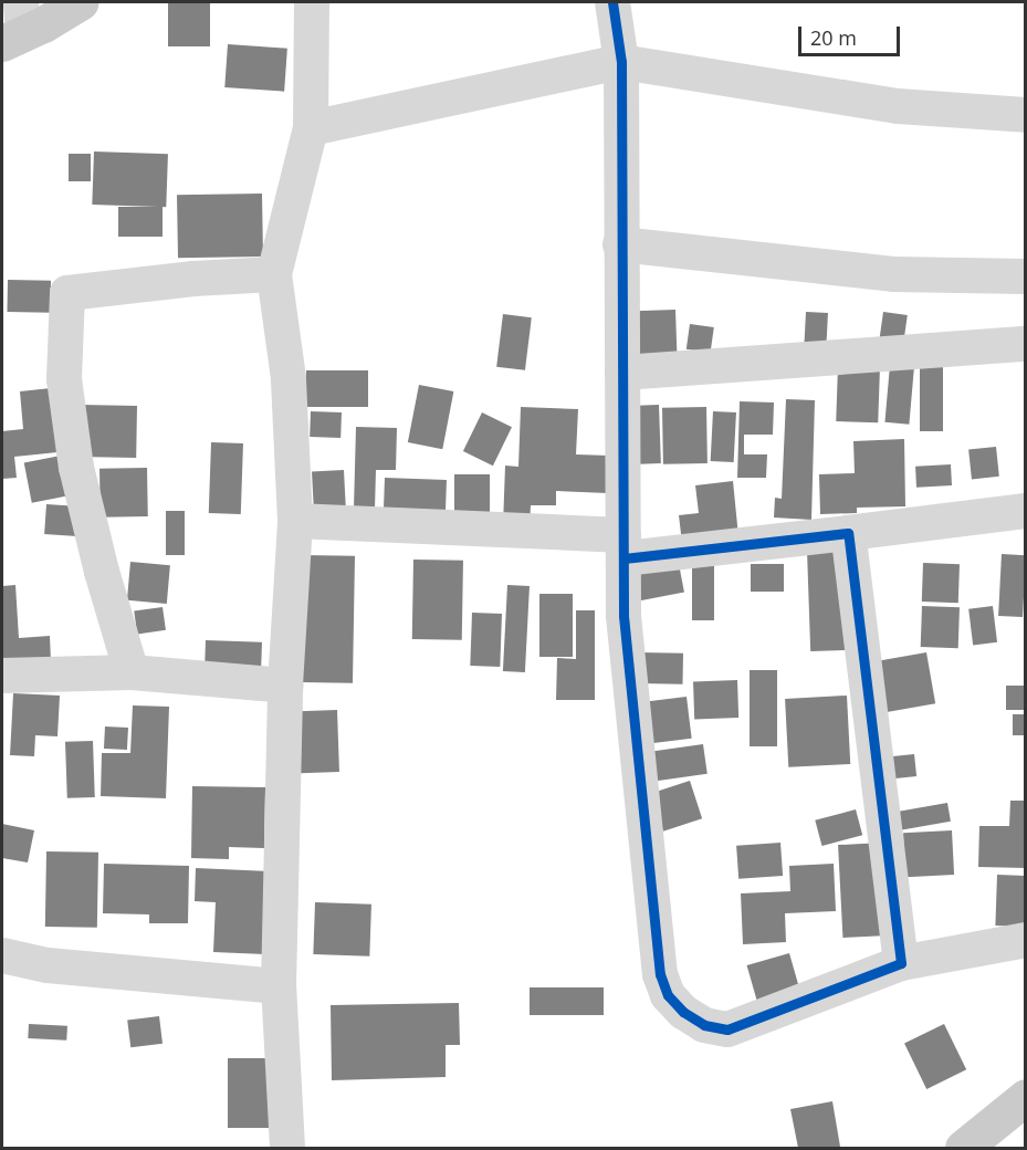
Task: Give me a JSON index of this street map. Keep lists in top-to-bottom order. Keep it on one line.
{"scale_bar":"20 m"}
